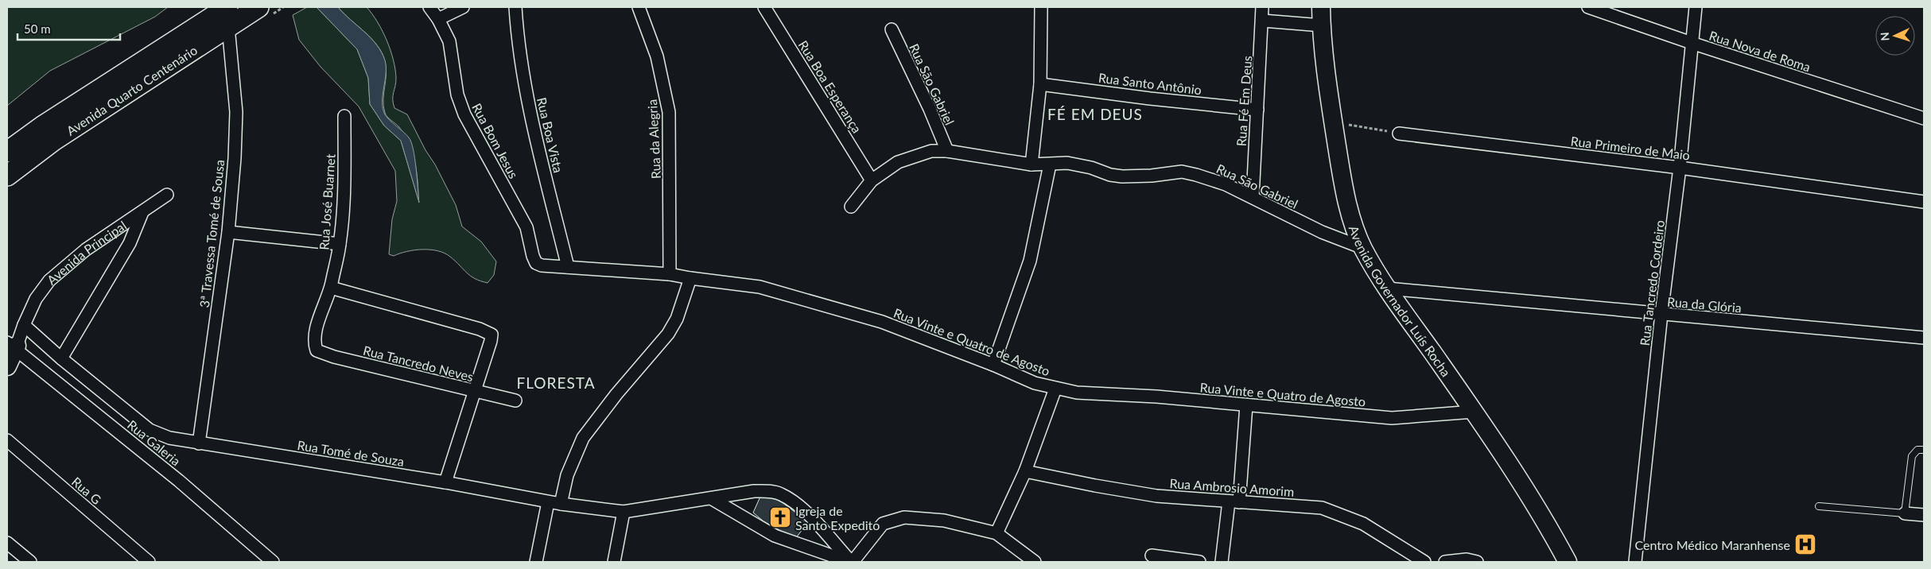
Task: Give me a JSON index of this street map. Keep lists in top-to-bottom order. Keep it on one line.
{"streets":{"main road":["Avenida Quarto Centenário","Avenida Governador Luís Rocha"],"street":["Rua Nova de Roma","Rua Santo Antônio","Rua São Gabriel","Rua Boa Esperança","Rua Fé Em Deus","Rua Boa Vista","Rua da Alegria","Rua Bom Jesus","Rua Primeiro de Maio","Rua José Buarnet","3ª Travessa Tomé de Sousa","Avenida Principal","Rua Tancredo Cordeiro","Rua da Glória","Rua Vinte e Quatro de Agosto","Rua Tancredo Neves","Rua Galeria","Rua Tomé de Souza","Rua Ambrosio Amorim","Rua G"]},"crossings":[["Rua Nova de Roma","Rua Tancredo Cordeiro"],["Rua Santo Antônio","Rua Fé Em Deus"],["Rua São Gabriel","Rua Boa Esperança"],["Rua São Gabriel","Rua Fé Em Deus"],["Rua São Gabriel","Avenida Governador Luís Rocha"],["Avenida Quarto Centenário","3ª Travessa Tomé de Sousa"],["Rua Boa Vista","Rua Vinte e Quatro de Agosto"],["Rua da Alegria","Rua Vinte e Quatro de Agosto"],["Rua Bom Jesus","Rua Vinte e Quatro de Agosto"],["Rua Primeiro de Maio","Rua Tancredo Cordeiro"],["Rua José Buarnet","Rua Tancredo Neves"],["3ª Travessa Tomé de Sousa","Rua Tomé de Souza"],["Avenida Principal","Rua Galeria"],["Avenida Principal","Rua Tomé de Souza"],["Rua Tancredo Cordeiro","Rua da Glória"],["Avenida Governador Luís Rocha","Rua da Glória"],["Avenida Governador Luís Rocha","Rua Vinte e Quatro de Agosto"]],"districts":["FÉ EM DEUS","FLORESTA"],"places":{"church":["Igreja de Santo Expedito"],"hospital":["Centro Médico Maranhense"]},"scale_bar":"50 m","north":"left"}
